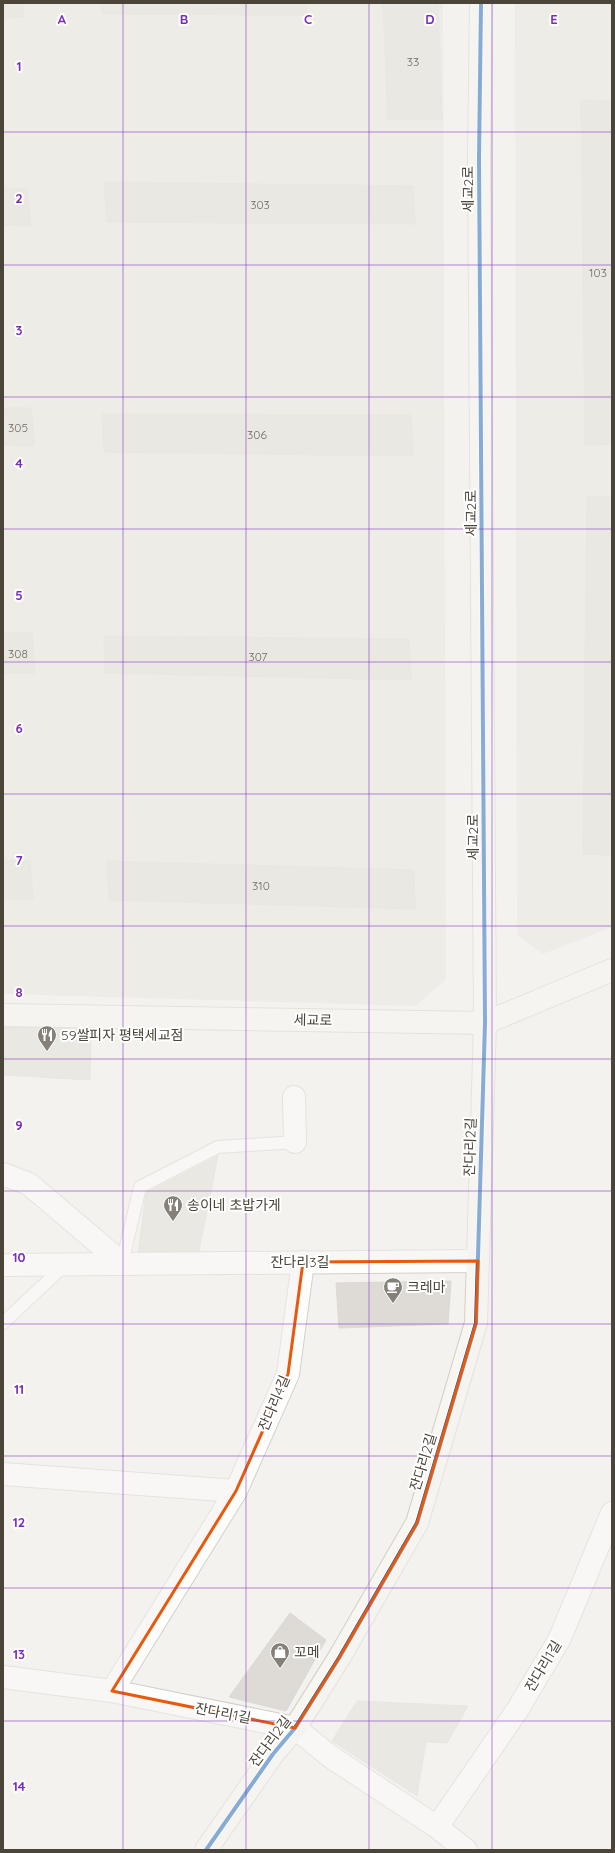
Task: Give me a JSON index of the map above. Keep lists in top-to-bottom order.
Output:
{
  "streets": {
    "street": [
      "세교2로",
      "세교로",
      "잔다리2길",
      "잔다리3길",
      "잔다리4길",
      "잔다리1길"
    ]
  },
  "crossings": [
    ["세교2로", "세교로"],
    ["세교2로", "잔다리2길"],
    ["세교로", "잔다리2길"],
    ["잔다리2길", "잔다리3길"],
    ["잔다리2길", "잔다리1길"],
    ["잔다리3길", "잔다리4길"],
    ["잔다리4길", "잔다리1길"]
  ],
  "places": {
    "restaurant": ["59쌀피자 평택세교점", "송이네 초밥가게"],
    "cafe": ["크레마"],
    "shop": ["꼬메"]
  },
  "house_numbers": [
    "33",
    "303",
    "103",
    "305",
    "306",
    "308",
    "307",
    "310"
  ],
  "grid": {
    "columns": [
      "A",
      "B",
      "C",
      "D",
      "E"
    ],
    "rows": [
      "1",
      "2",
      "3",
      "4",
      "5",
      "6",
      "7",
      "8",
      "9",
      "10",
      "11",
      "12",
      "13",
      "14"
    ]
  }
}
